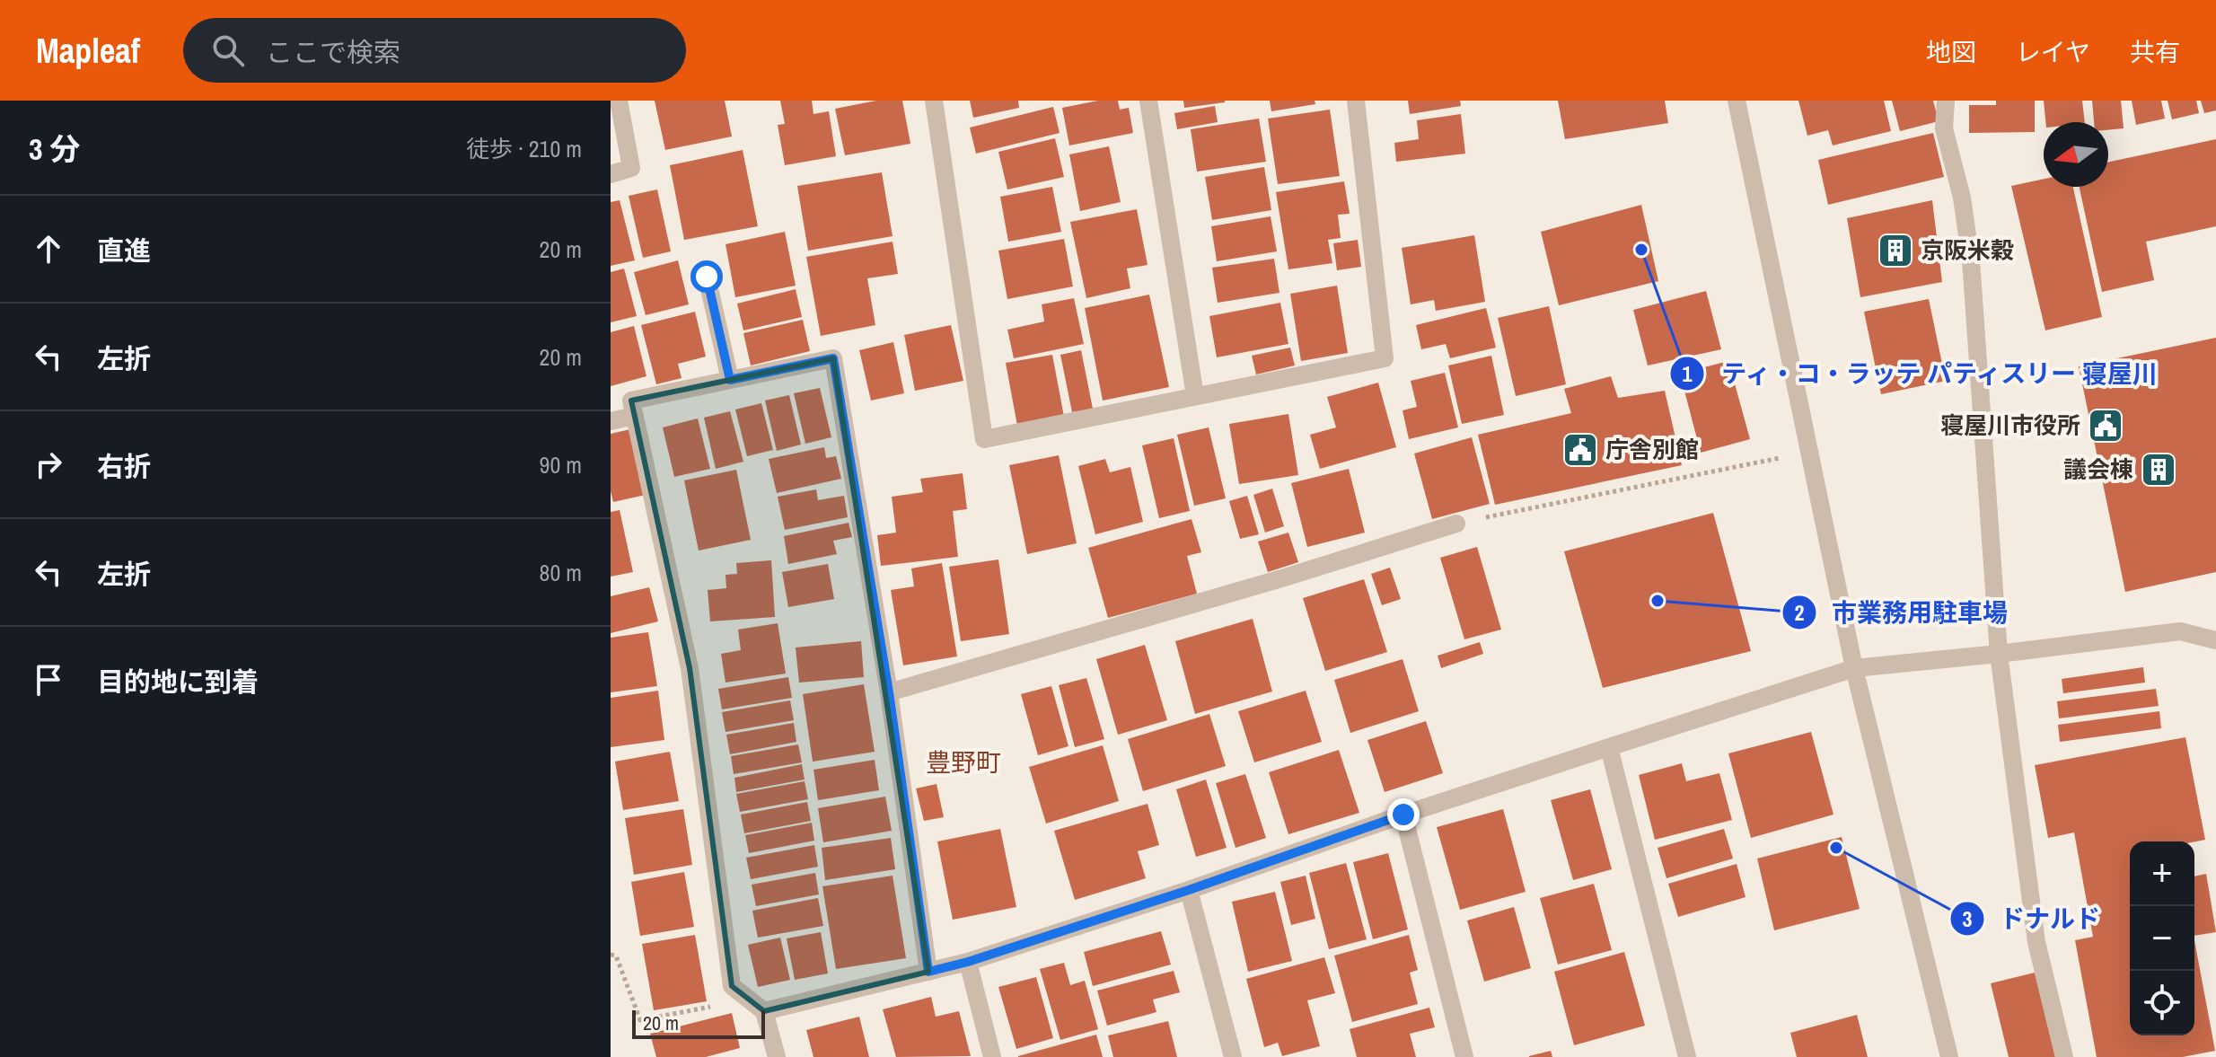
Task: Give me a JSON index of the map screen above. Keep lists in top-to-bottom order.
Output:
{
  "districts": ["豊野町"],
  "places": {
    "other": ["ティ・コ・ラッテ パティスリー 寝屋川", "市業務用駐車場", "ドナルド"],
    "building": ["京阪米穀", "議会棟"],
    "public building": ["寝屋川市役所", "庁舎別館"]
  },
  "scale_bar": "20 m",
  "north": "left",
  "page": {
    "header": "Mapleaf",
    "search": "ここで検索",
    "nav": ["地図", "レイヤ", "共有"],
    "heading": ["3 分", "徒歩 · 210 m"],
    "list": [
      ["直進", "20 m"],
      ["左折", "20 m"],
      ["右折", "90 m"],
      ["左折", "80 m"],
      "目的地に到着"
    ],
    "map_buttons": ["+", "−"],
    "scale": "20 m"
  }
}
